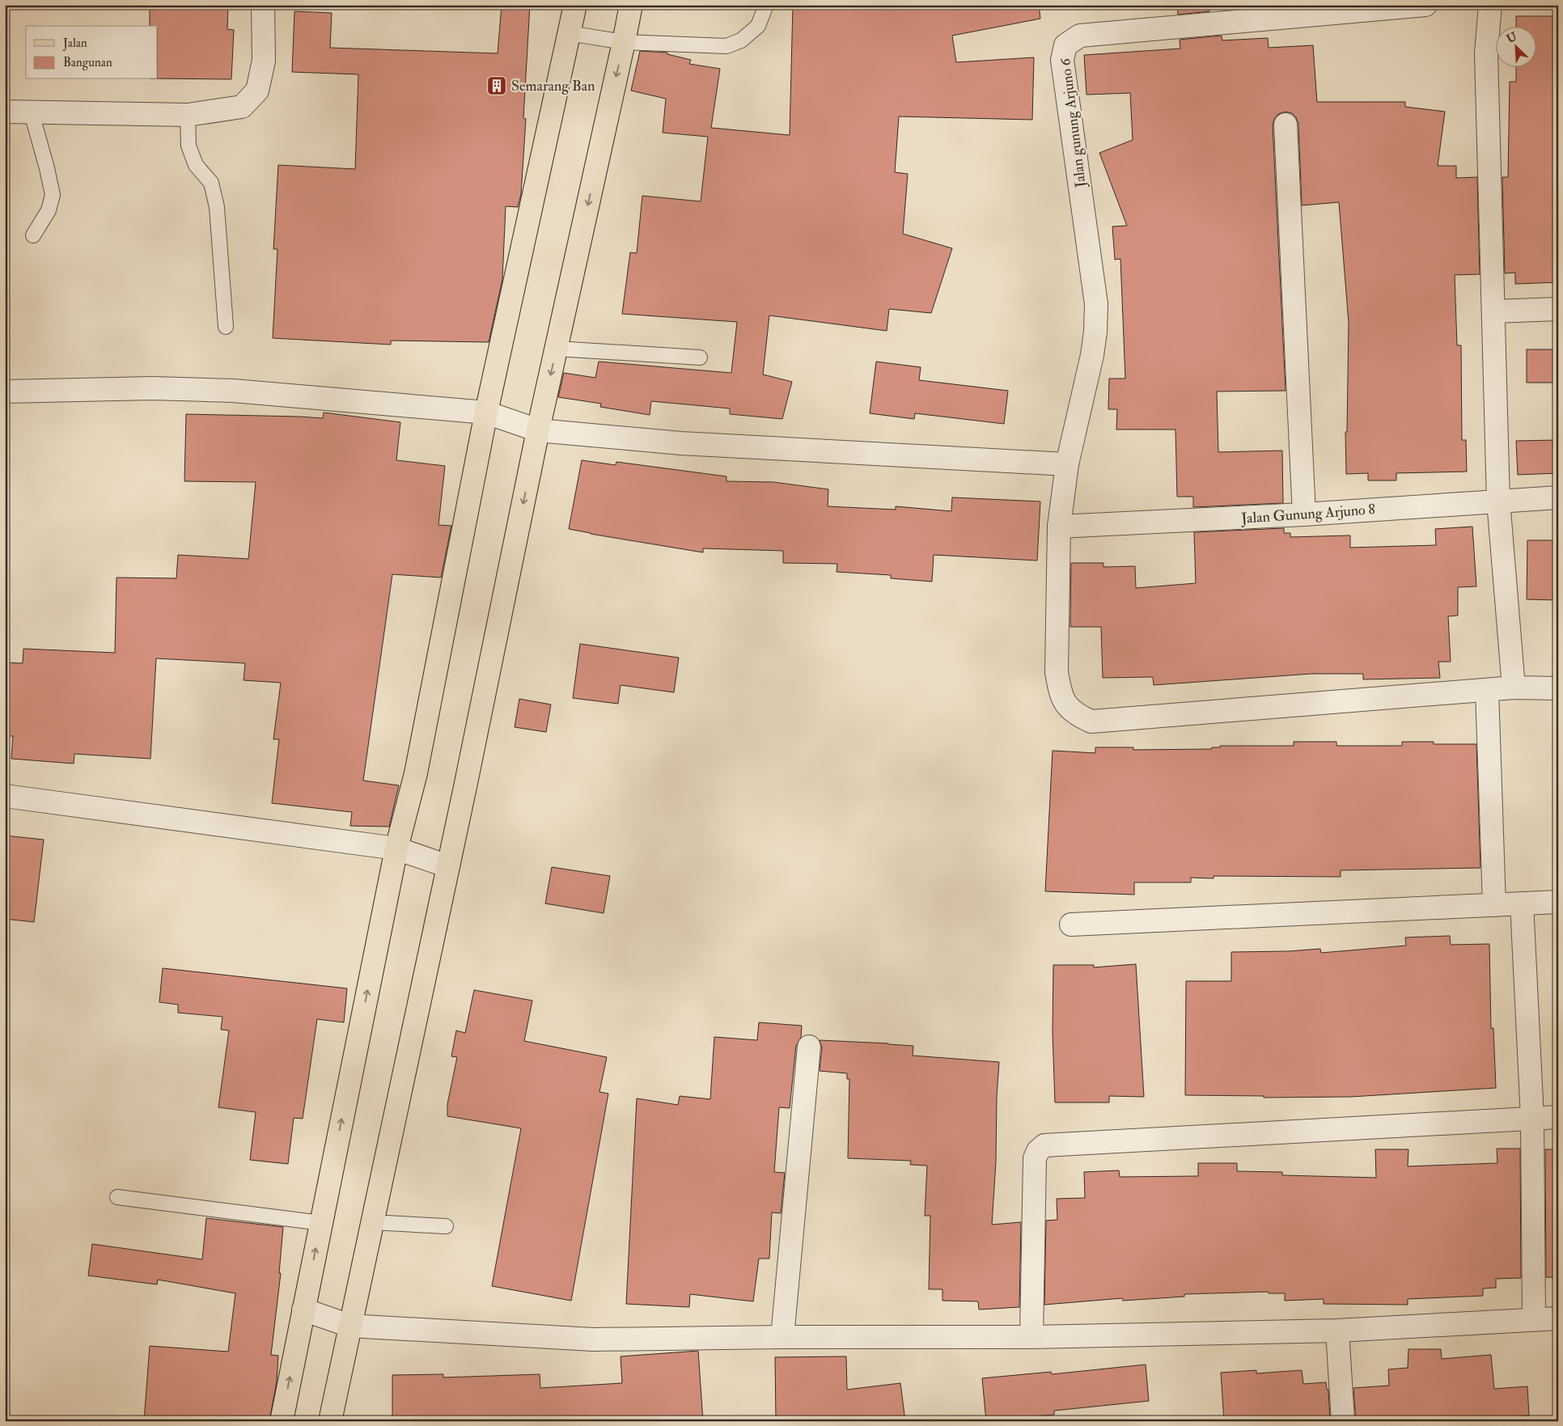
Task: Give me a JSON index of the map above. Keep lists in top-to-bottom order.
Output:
{
  "streets": {
    "street": ["Jalan gunung Arjuno 6", "Jalan Gunung Arjuno 8"]
  },
  "crossings": [
    ["Jalan gunung Arjuno 6", "Jalan Gunung Arjuno 8"]
  ],
  "places": {
    "building": ["Semarang Ban"]
  },
  "legend": ["Jalan", "Bangunan"],
  "north": "top left"
}
